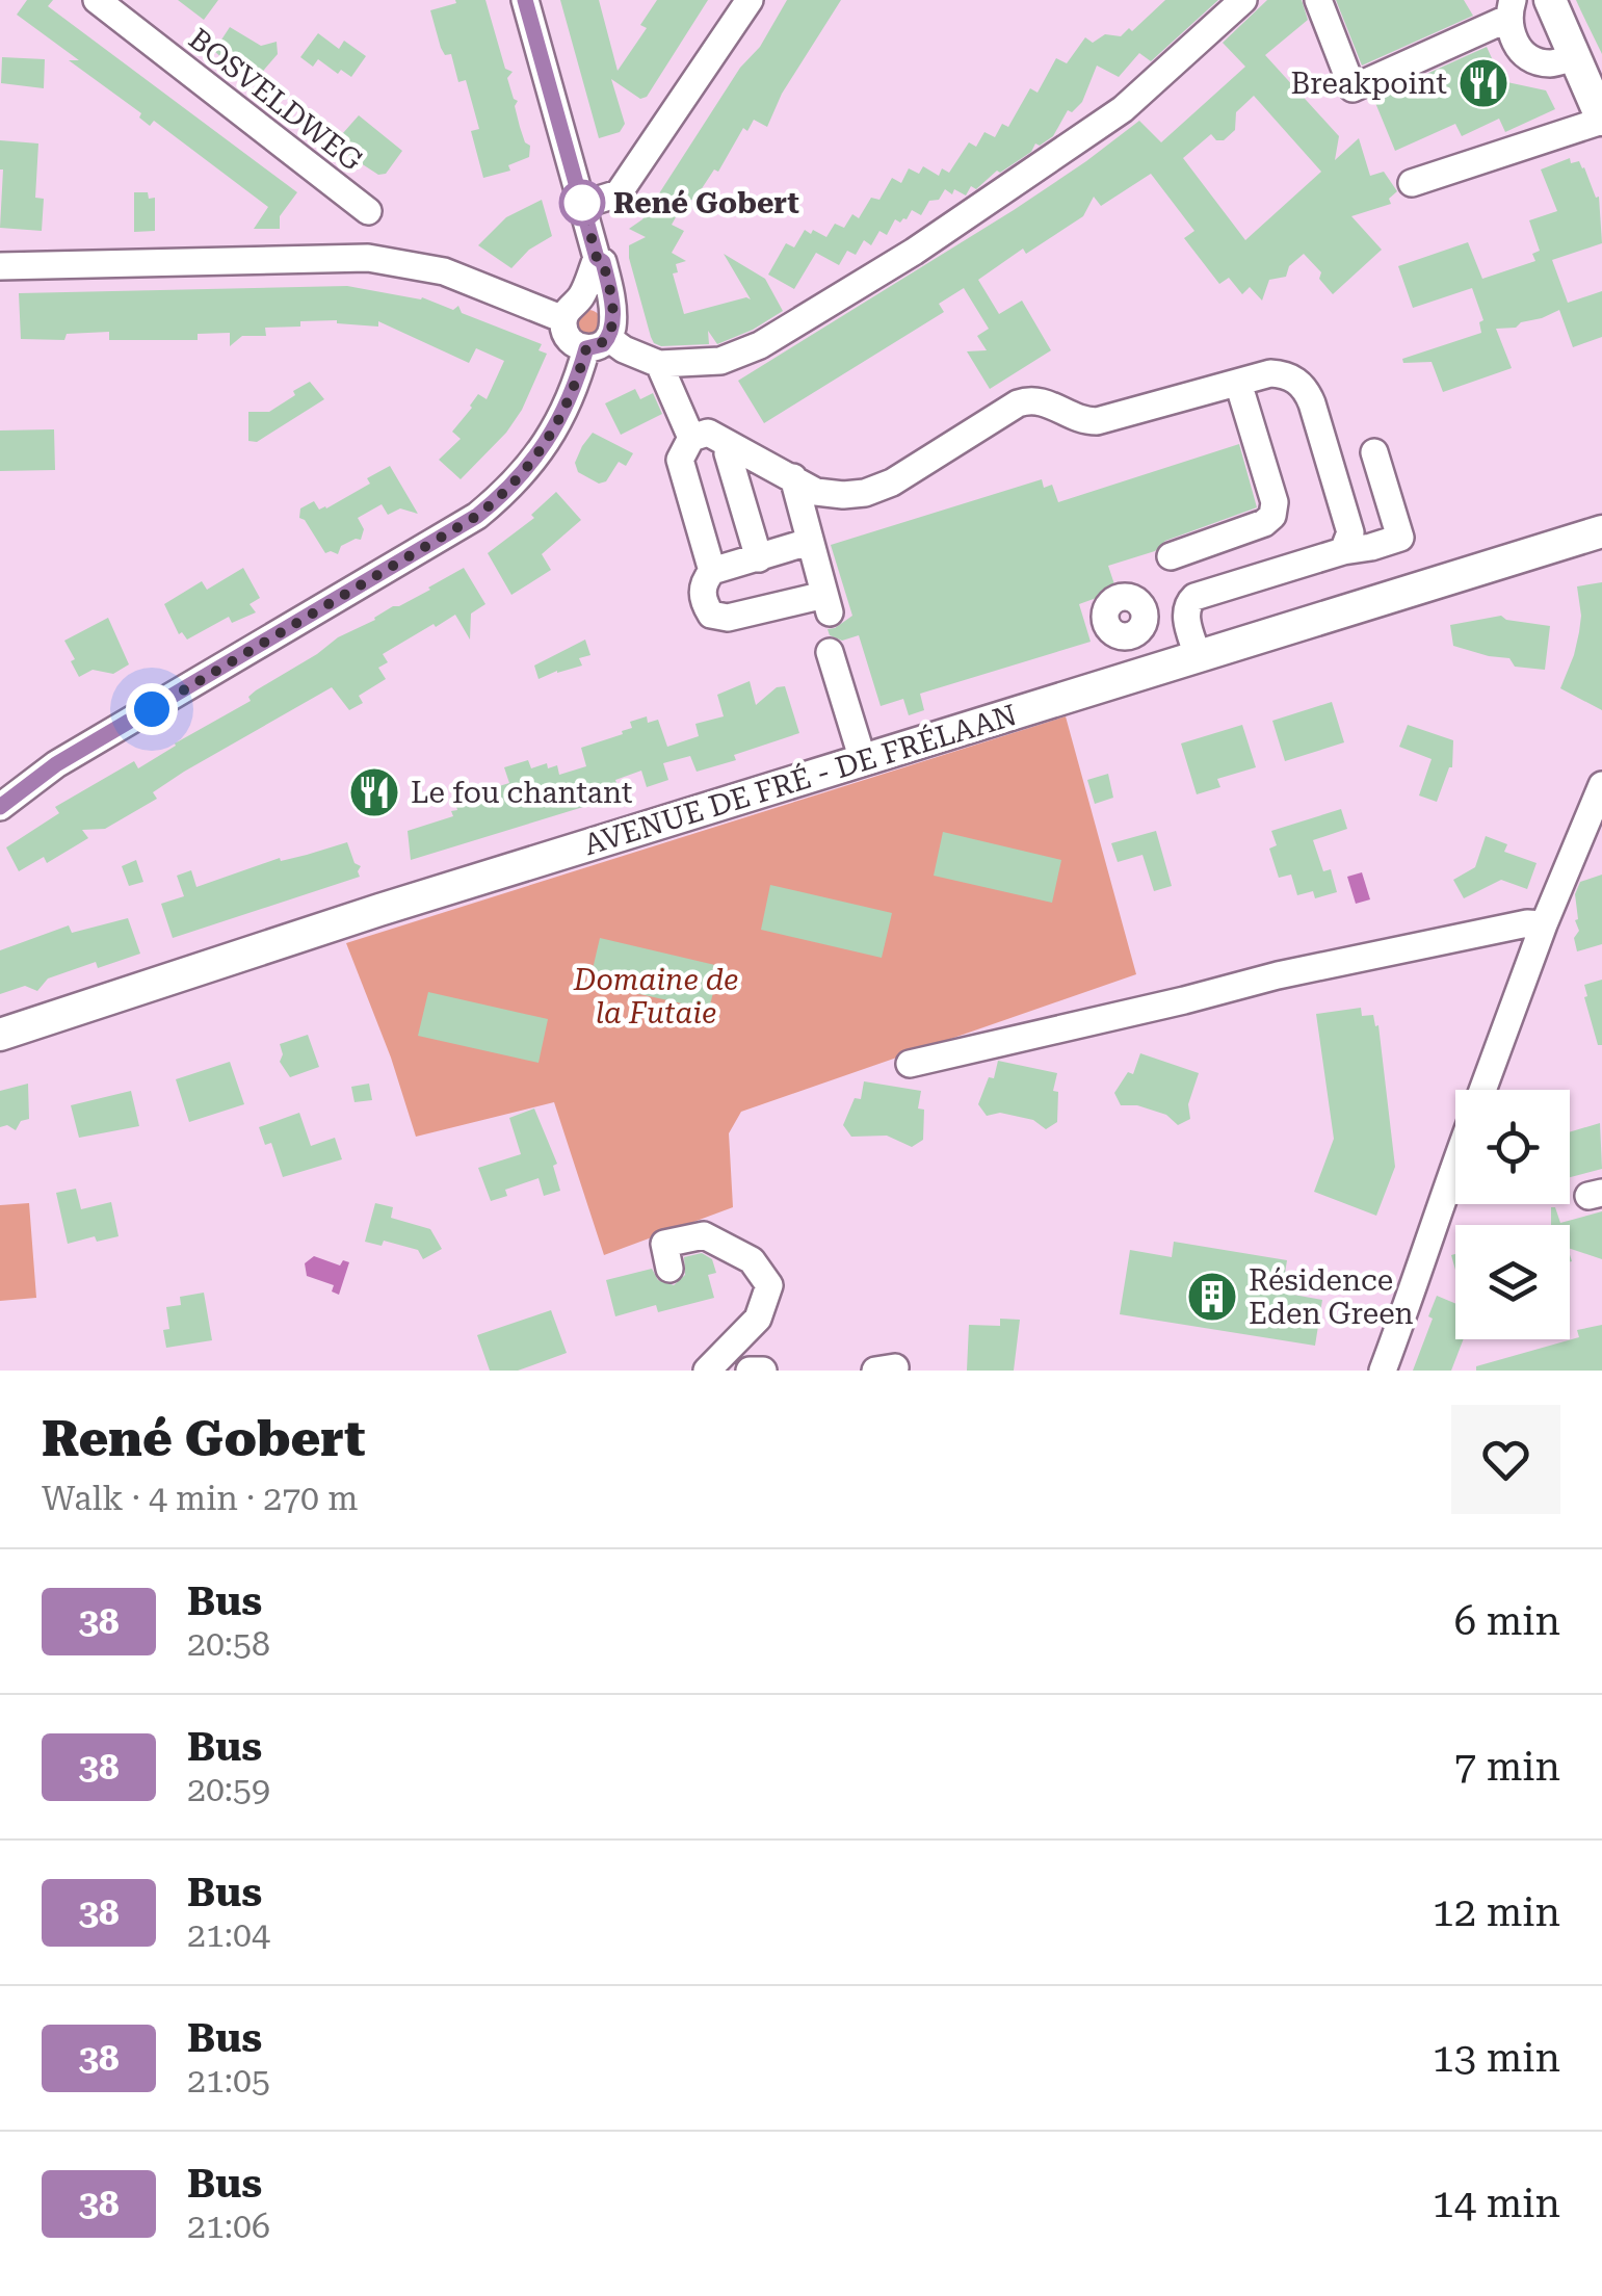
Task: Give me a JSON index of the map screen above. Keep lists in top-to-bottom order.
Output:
{
  "streets": {
    "main road": ["AVENUE DE FRÉ - DE FRÉLAAN"],
    "street": ["BOSVELDWEG"]
  },
  "parks": ["Domaine de la Futaie"],
  "places": {
    "restaurant": ["Breakpoint", "Le fou chantant"],
    "other": ["René Gobert"],
    "building": ["Résidence Eden Green"]
  },
  "lines": ["bus line 38"],
  "page": {
    "heading": ["René Gobert", "Walk · 4 min · 270 m"],
    "list": [
      {
        "mark": "38",
        "name": "Bus",
        "note": "20:58",
        "value": "6 min"
      },
      {
        "mark": "38",
        "name": "Bus",
        "note": "20:59",
        "value": "7 min"
      },
      {
        "mark": "38",
        "name": "Bus",
        "note": "21:04",
        "value": "12 min"
      },
      {
        "mark": "38",
        "name": "Bus",
        "note": "21:05",
        "value": "13 min"
      },
      {
        "mark": "38",
        "name": "Bus",
        "note": "21:06",
        "value": "14 min"
      }
    ]
  }
}
